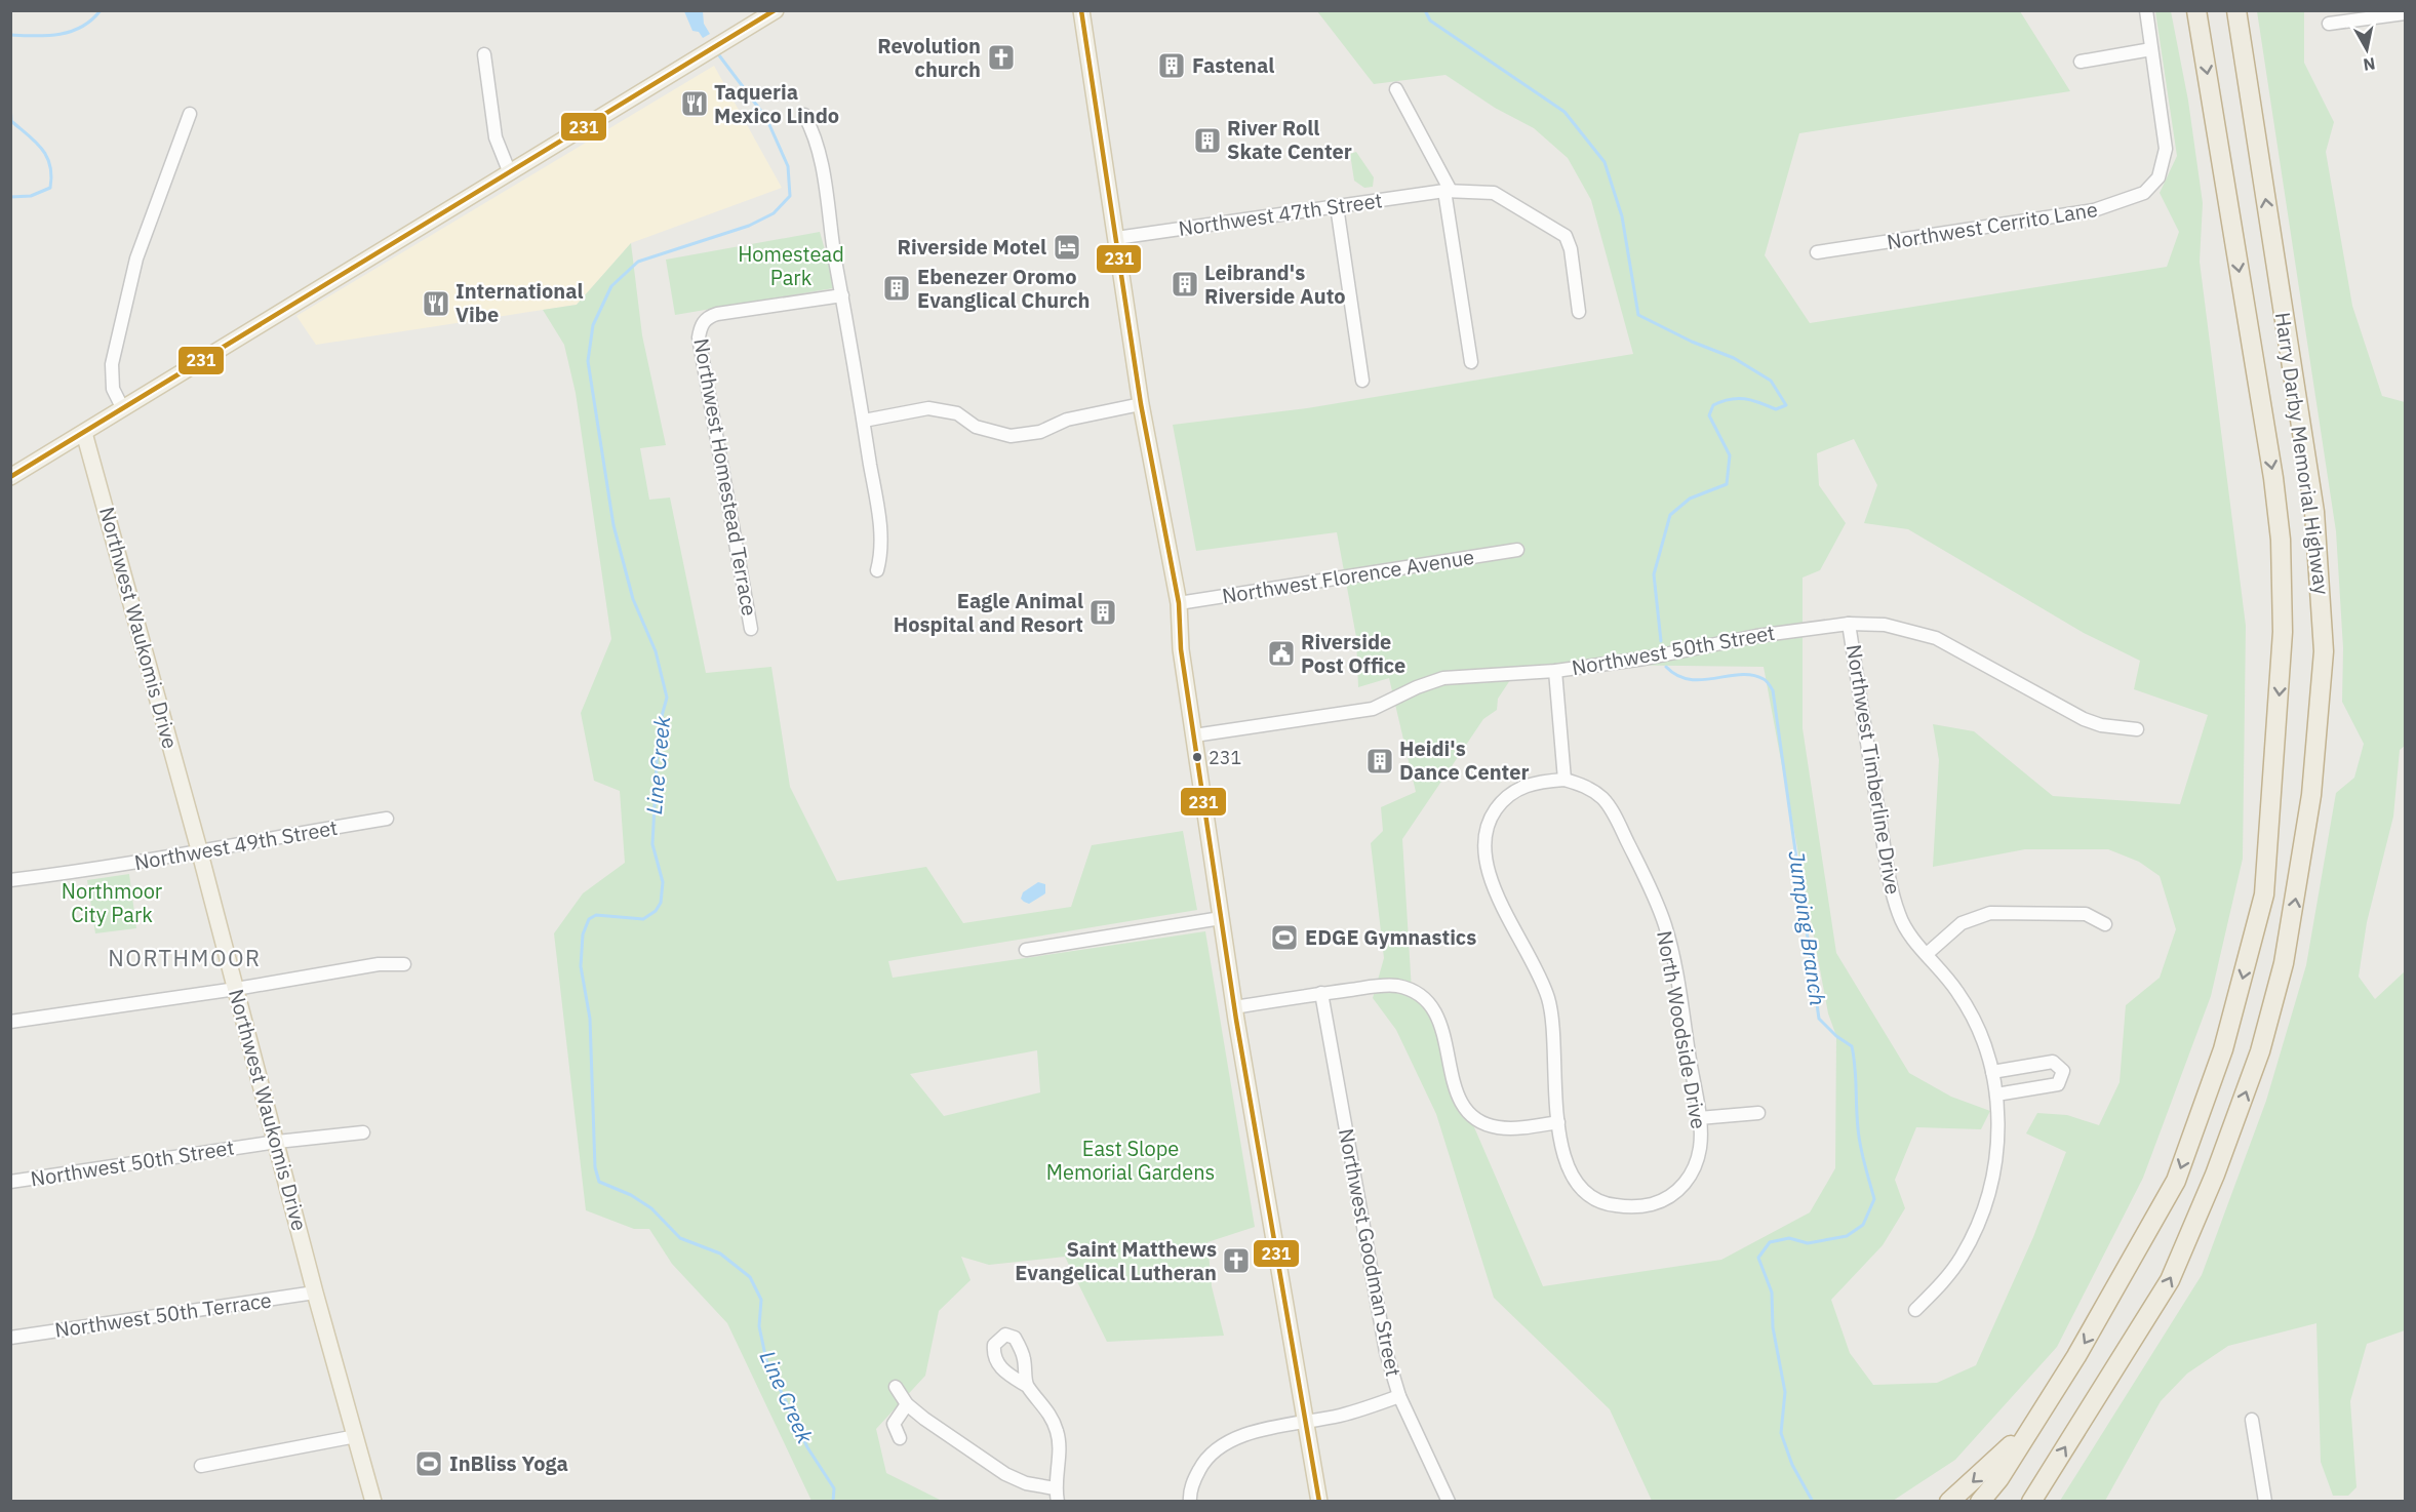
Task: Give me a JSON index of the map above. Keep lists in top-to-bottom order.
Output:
{
  "streets": {
    "highway": ["Harry Darby Memorial Highway"],
    "main road": ["Northwest Waukomis Drive"],
    "street": [
      "Northwest 47th Street",
      "Northwest Cerrito Lane",
      "Northwest Homestead Terrace",
      "Northwest Florence Avenue",
      "Northwest 50th Street",
      "Northwest Timberline Drive",
      "Northwest 49th Street",
      "North Woodside Drive",
      "Northwest Goodman Street",
      "Northwest 50th Terrace"
    ]
  },
  "crossings": [
    ["Northwest Waukomis Drive", "Northwest 50th Street"],
    ["Northwest Waukomis Drive", "Northwest 49th Street"],
    ["Northwest Waukomis Drive", "Northwest 50th Terrace"],
    ["Northwest 50th Street", "Northwest Timberline Drive"]
  ],
  "districts": ["NORTHMOOR"],
  "water": ["Line Creek", "Jumping Branch"],
  "parks": ["Homestead Park", "Northmoor City Park", "East Slope Memorial Gardens"],
  "places": {
    "church": ["Revolution church", "Saint Matthews Evangelical Lutheran"],
    "building": [
      "Fastenal",
      "River Roll Skate Center",
      "Leibrand's Riverside Auto",
      "Ebenezer Oromo Evanglical Church",
      "Eagle Animal Hospital and Resort",
      "Heidi's Dance Center"
    ],
    "restaurant": ["Taqueria Mexico Lindo", "International Vibe"],
    "hotel": ["Riverside Motel"],
    "public building": ["Riverside Post Office"],
    "other": ["231"],
    "sports": ["EDGE Gymnastics", "InBliss Yoga"]
  },
  "lines": ["transit line 231"],
  "north": "bottom"
}
